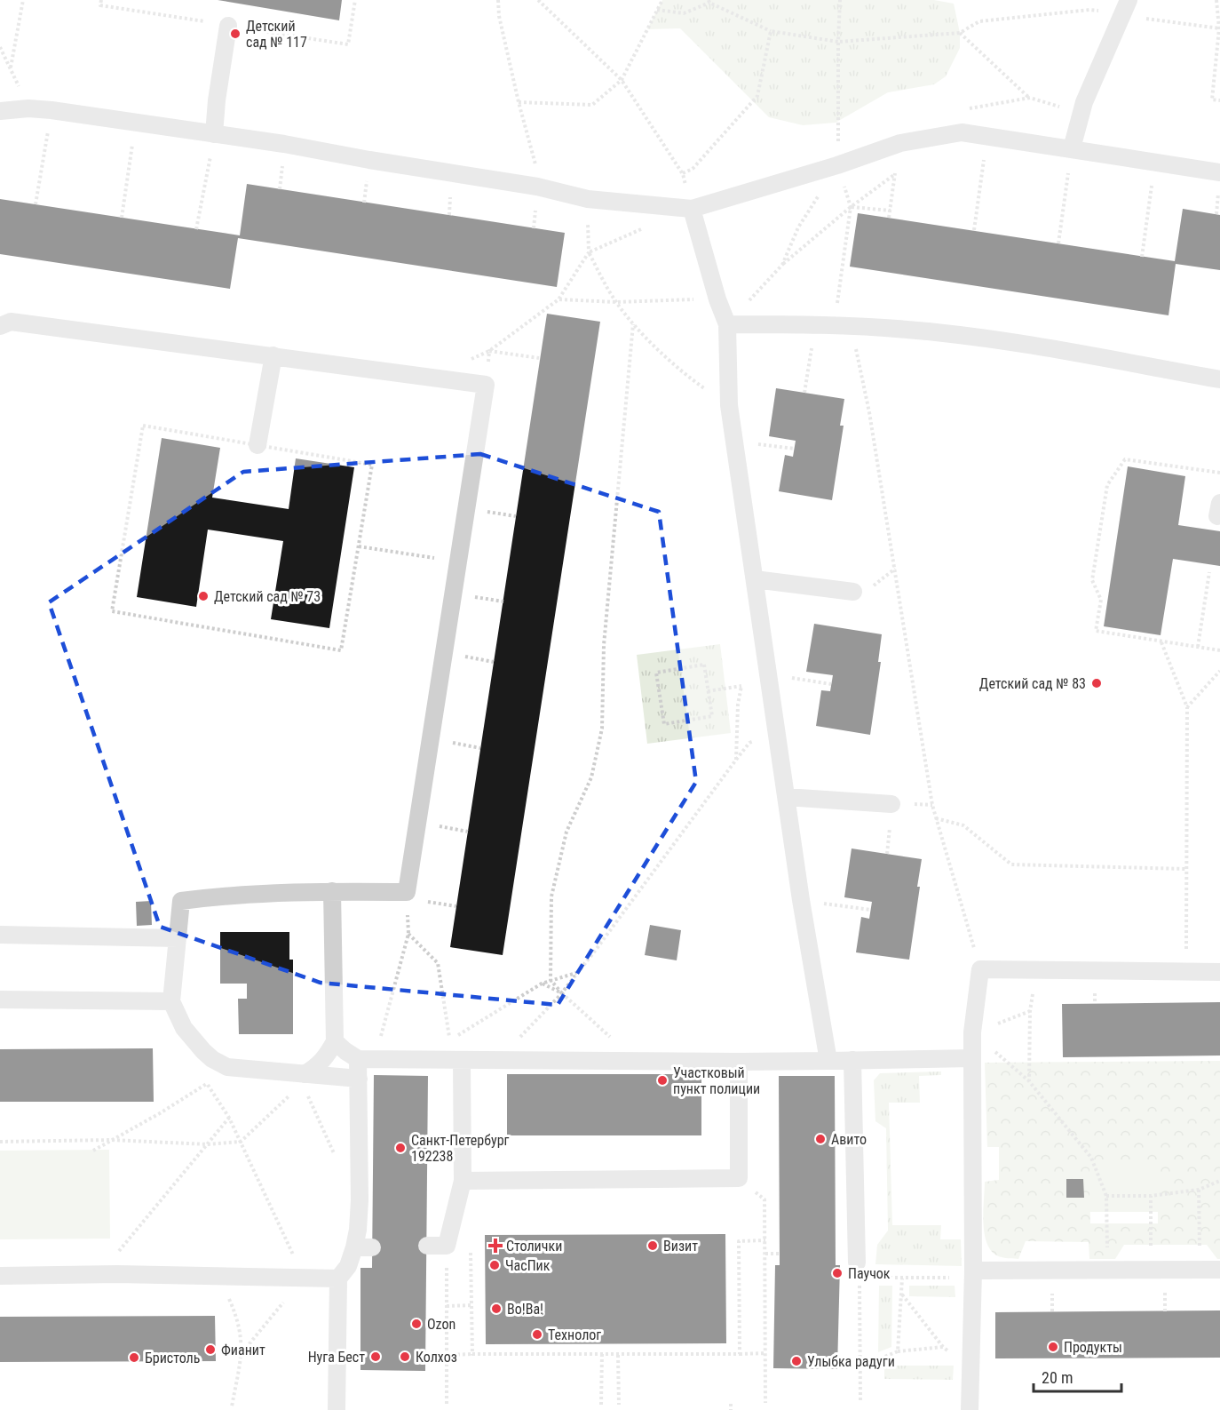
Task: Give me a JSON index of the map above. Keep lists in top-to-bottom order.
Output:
{
  "places": {
    "other": [
      "Детский сад № 117",
      "Детский сад № 73",
      "Детский сад № 83",
      "Участковый пункт полиции",
      "Авито",
      "Санкт-Петербург 192238",
      "Визит",
      "ЧасПик",
      "Паучок",
      "Во!Ва!",
      "Ozon",
      "Технолог",
      "Продукты",
      "Фианит",
      "Нуга Бест",
      "Колхоз",
      "Бристоль",
      "Улыбка радуги"
    ],
    "health": ["Столички"]
  },
  "scale_bar": "20 m"
}
